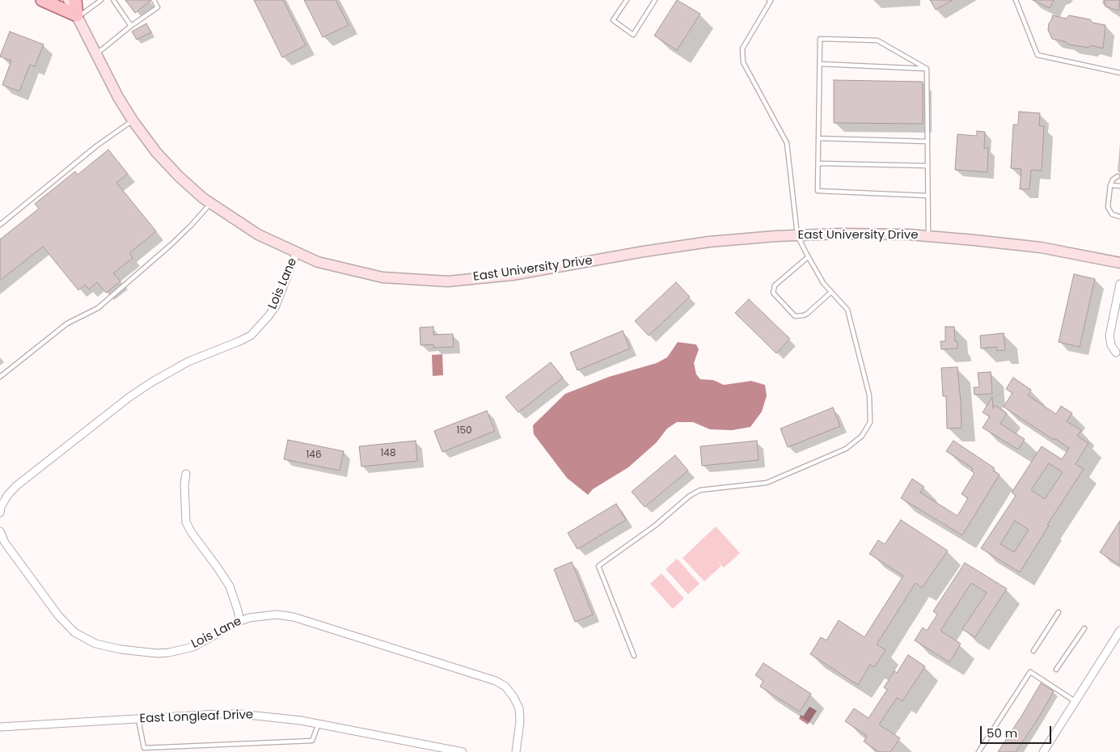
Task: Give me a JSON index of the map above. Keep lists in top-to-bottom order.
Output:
{
  "streets": {
    "main road": ["East University Drive"],
    "street": ["Lois Lane", "East Longleaf Drive"]
  },
  "crossings": [
    ["East University Drive", "Lois Lane"]
  ],
  "house_numbers": ["150", "148", "146"],
  "scale_bar": "50 m"
}
